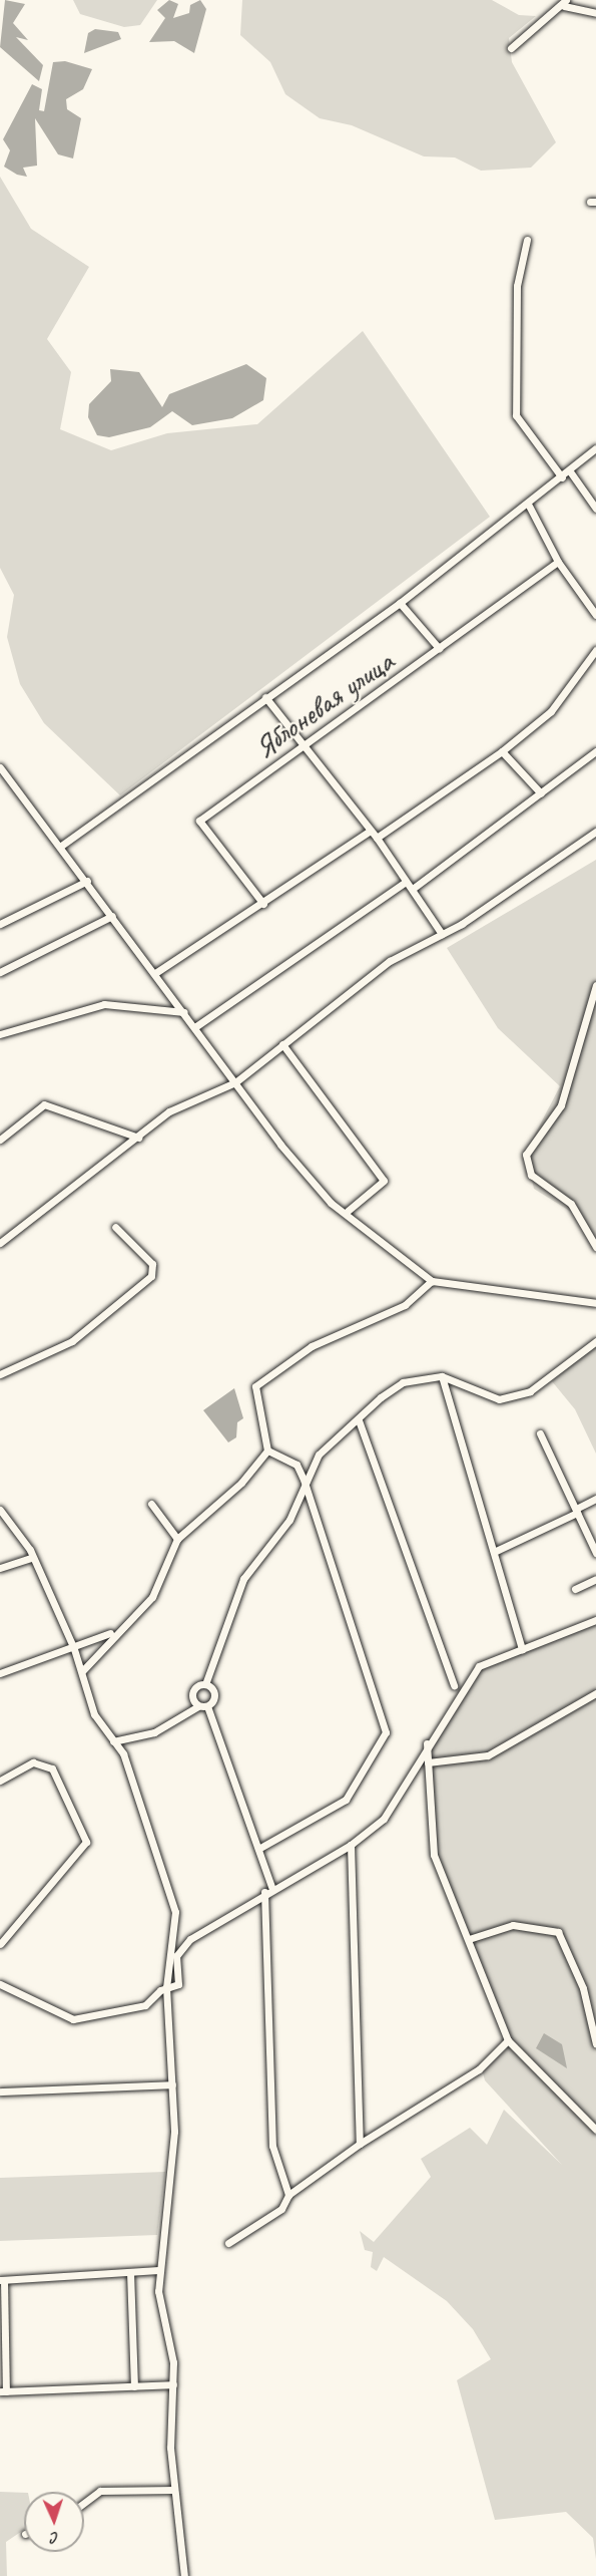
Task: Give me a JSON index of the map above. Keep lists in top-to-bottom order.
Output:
{
  "streets": {
    "street": ["Яблоневая улица"]
  },
  "north": "bottom"
}
